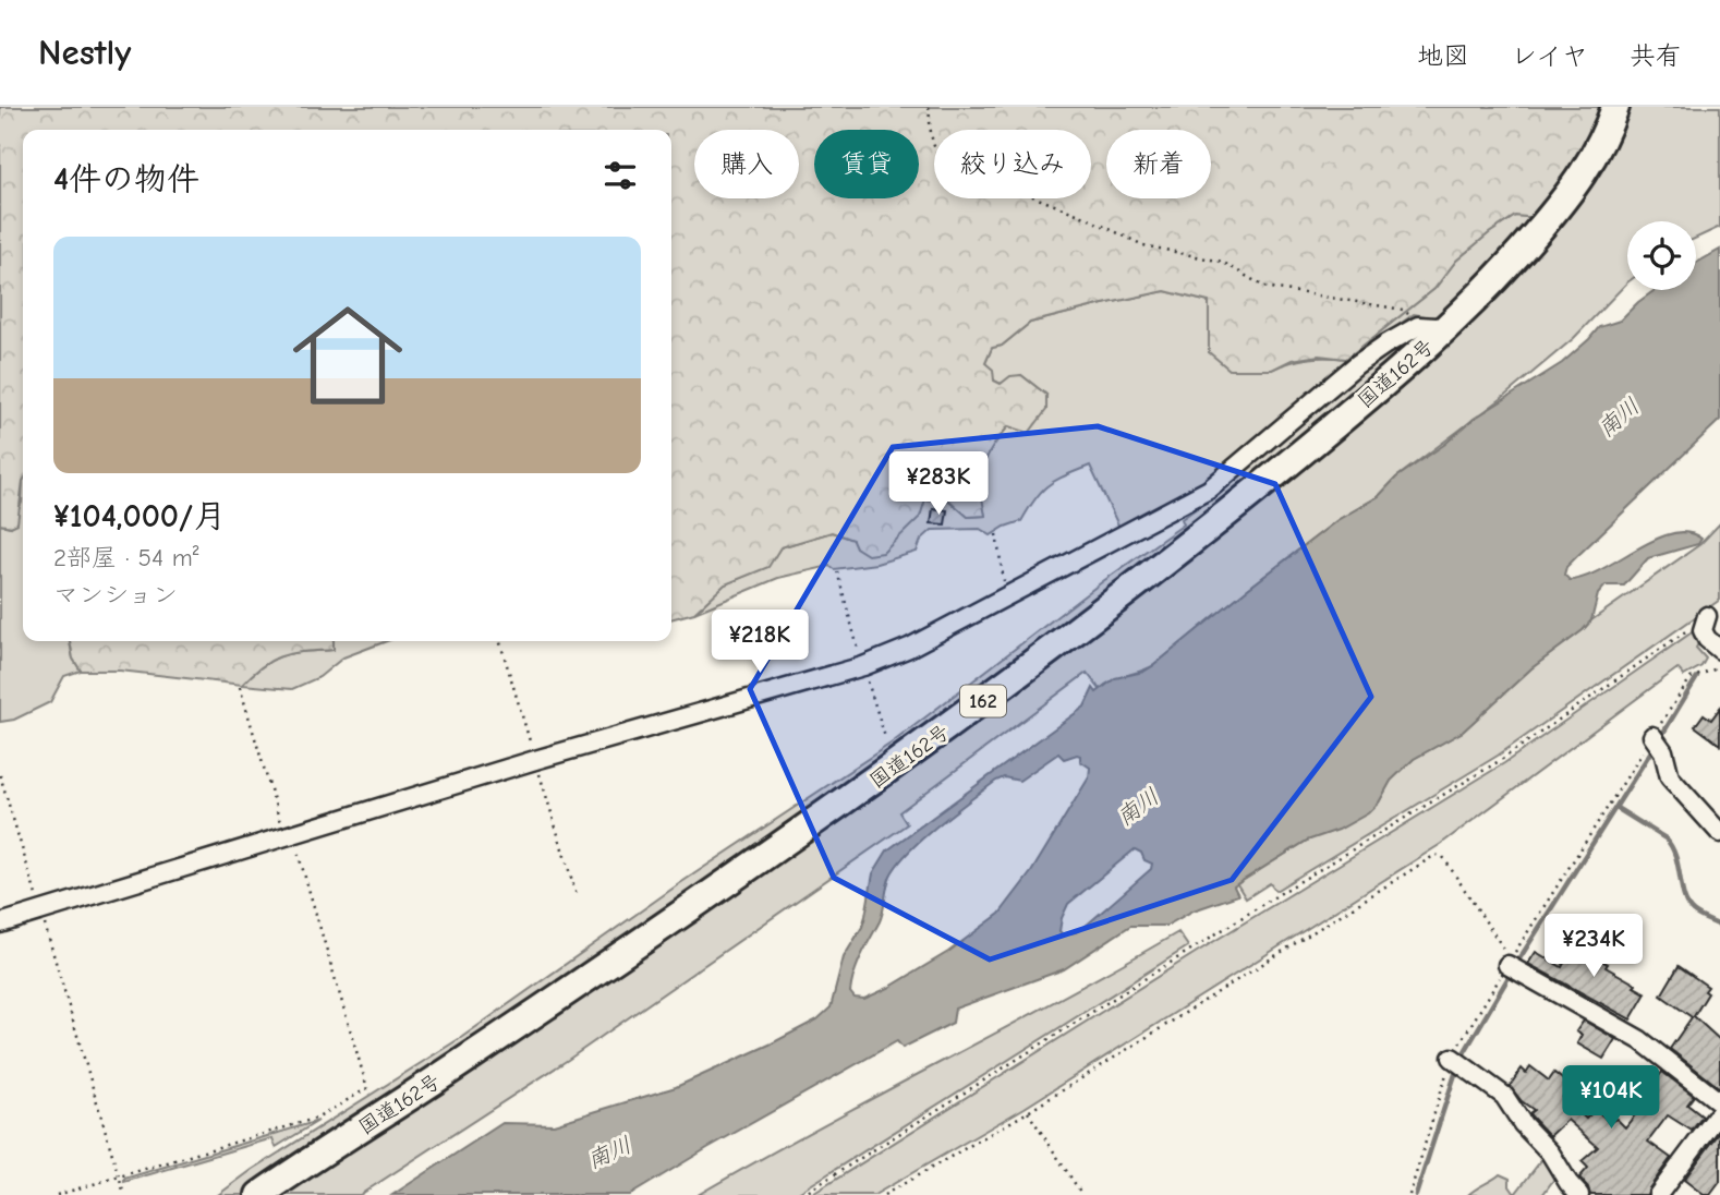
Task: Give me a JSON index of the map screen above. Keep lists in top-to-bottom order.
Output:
{
  "streets": {
    "highway": ["国道162号", "162"]
  },
  "water": ["南川"],
  "page": {
    "header": "Nestly",
    "nav": ["地図", "レイヤ", "共有"],
    "chip": [
      "購入",
      "賃貸",
      "絞り込み",
      "新着"
    ],
    "heading": "4件の物件",
    "list": [
      {
        "name": "¥104,000/月",
        "note": "2部屋 · 54 m² · マンション"
      }
    ],
    "price": [
      "¥283K",
      "¥218K",
      "¥234K",
      "¥104K"
    ]
  }
}
